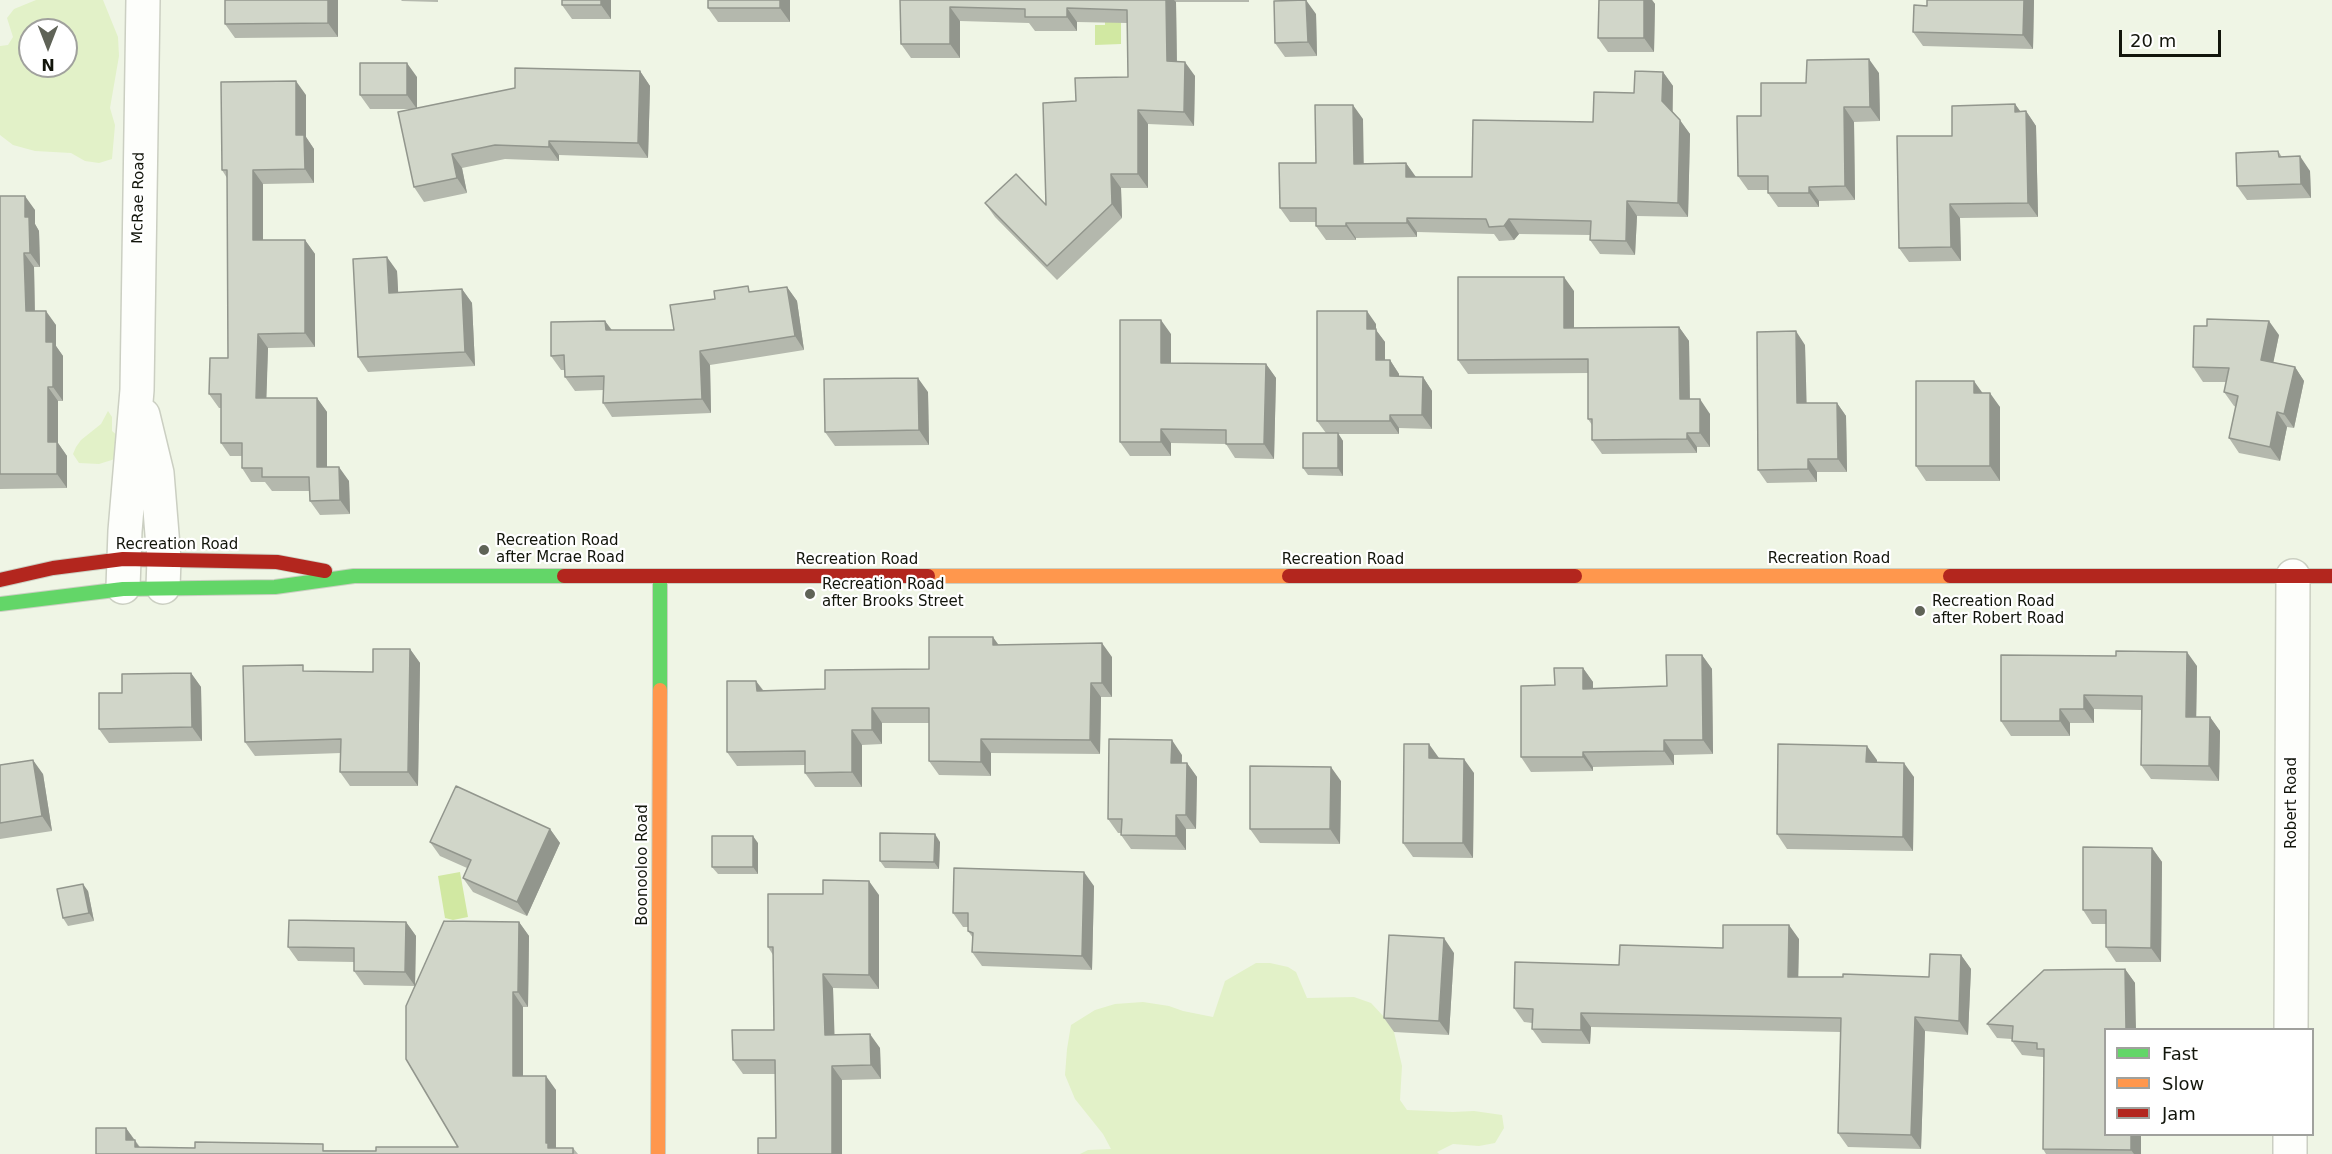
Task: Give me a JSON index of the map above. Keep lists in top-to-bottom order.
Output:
{
  "streets": {
    "street": [
      "McRae Road",
      "Recreation Road",
      "Robert Road",
      "Boonooloo Road"
    ]
  },
  "crossings": [
    ["McRae Road", "Recreation Road"],
    ["Recreation Road", "Robert Road"],
    ["Recreation Road", "Boonooloo Road"]
  ],
  "places": ["Recreation Road after Mcrae Road", "Recreation Road after Brooks Street", "Recreation Road after Robert Road"],
  "legend": ["Fast", "Slow", "Jam"],
  "scale_bar": "20 m",
  "north": "bottom"
}
